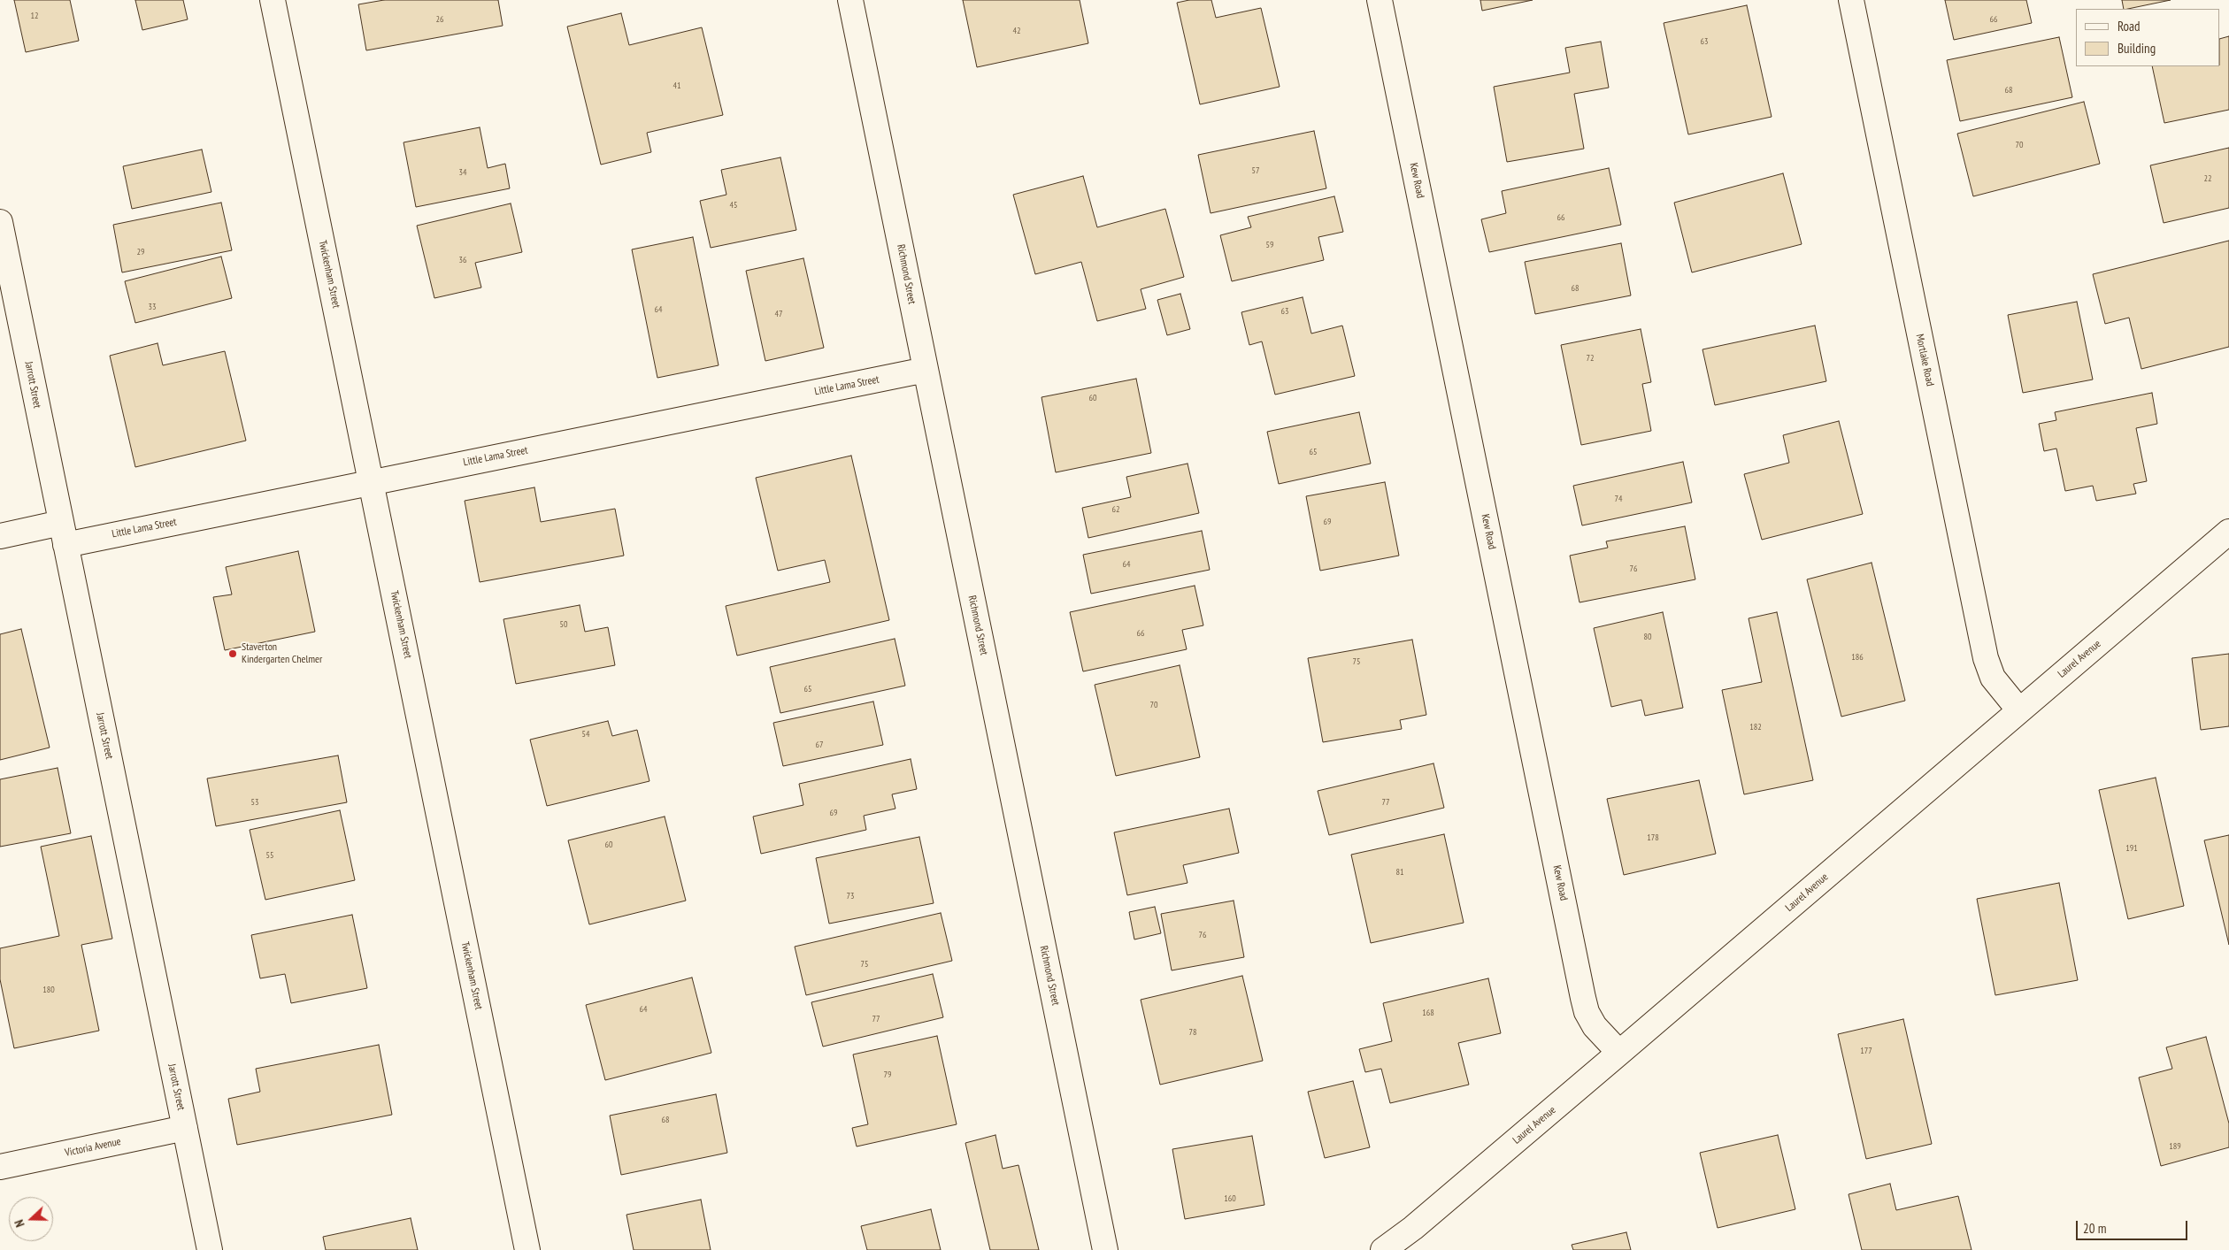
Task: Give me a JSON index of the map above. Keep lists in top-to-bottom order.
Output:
{
  "streets": {
    "street": [
      "Kew Road",
      "Twickenham Street",
      "Richmond Street",
      "Mortlake Road",
      "Jarrott Street",
      "Little Lama Street",
      "Laurel Avenue",
      "Victoria Avenue"
    ]
  },
  "crossings": [
    ["Kew Road", "Laurel Avenue"],
    ["Twickenham Street", "Little Lama Street"],
    ["Richmond Street", "Little Lama Street"],
    ["Mortlake Road", "Laurel Avenue"],
    ["Jarrott Street", "Little Lama Street"],
    ["Jarrott Street", "Victoria Avenue"]
  ],
  "places": ["Staverton Kindergarten Chelmer"],
  "house_numbers": [
    "12",
    "26",
    "66",
    "42",
    "63",
    "41",
    "68",
    "70",
    "57",
    "34",
    "22",
    "45",
    "66",
    "59",
    "29",
    "36",
    "68",
    "33",
    "64",
    "63",
    "47",
    "72",
    "60",
    "65",
    "74",
    "62",
    "69",
    "64",
    "76",
    "50",
    "66",
    "80",
    "186",
    "75",
    "65",
    "70",
    "182",
    "54",
    "67",
    "53",
    "77",
    "69",
    "178",
    "60",
    "191",
    "55",
    "81",
    "73",
    "76",
    "75",
    "180",
    "64",
    "168",
    "77",
    "78",
    "177",
    "79",
    "68",
    "189",
    "160"
  ],
  "legend": ["Road", "Building"],
  "scale_bar": "20 m",
  "north": "left"
}
